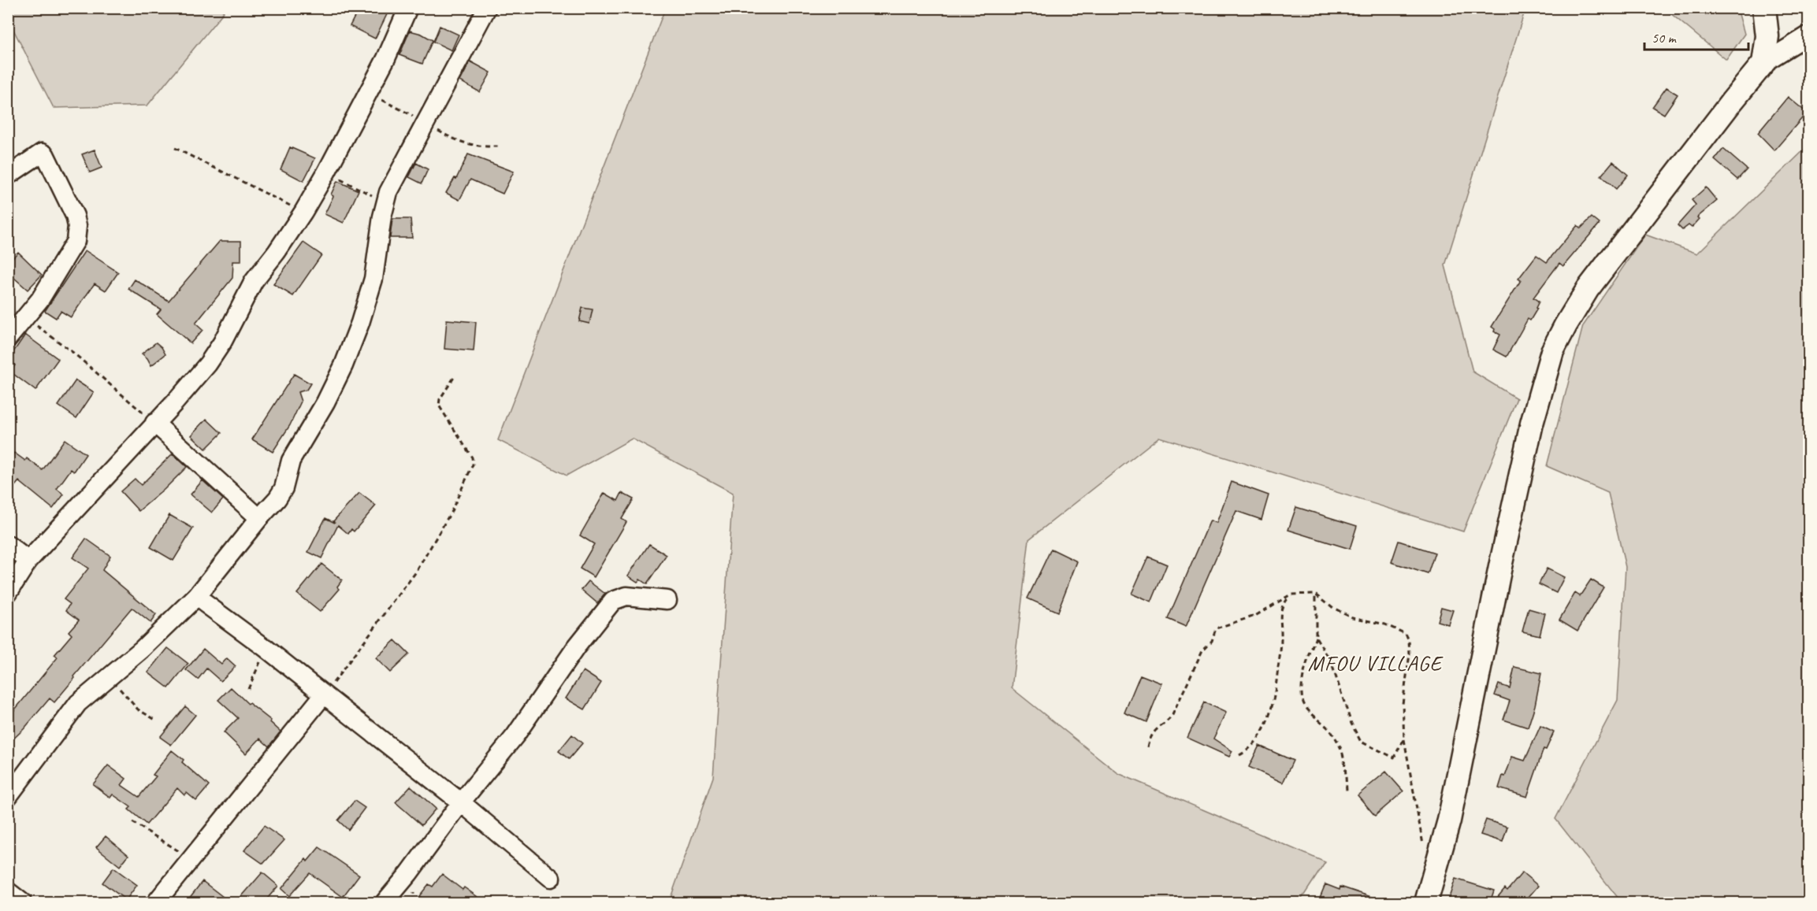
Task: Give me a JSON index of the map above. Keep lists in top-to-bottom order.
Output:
{
  "districts": ["MFOU VILLAGE"],
  "scale_bar": "50 m"
}
